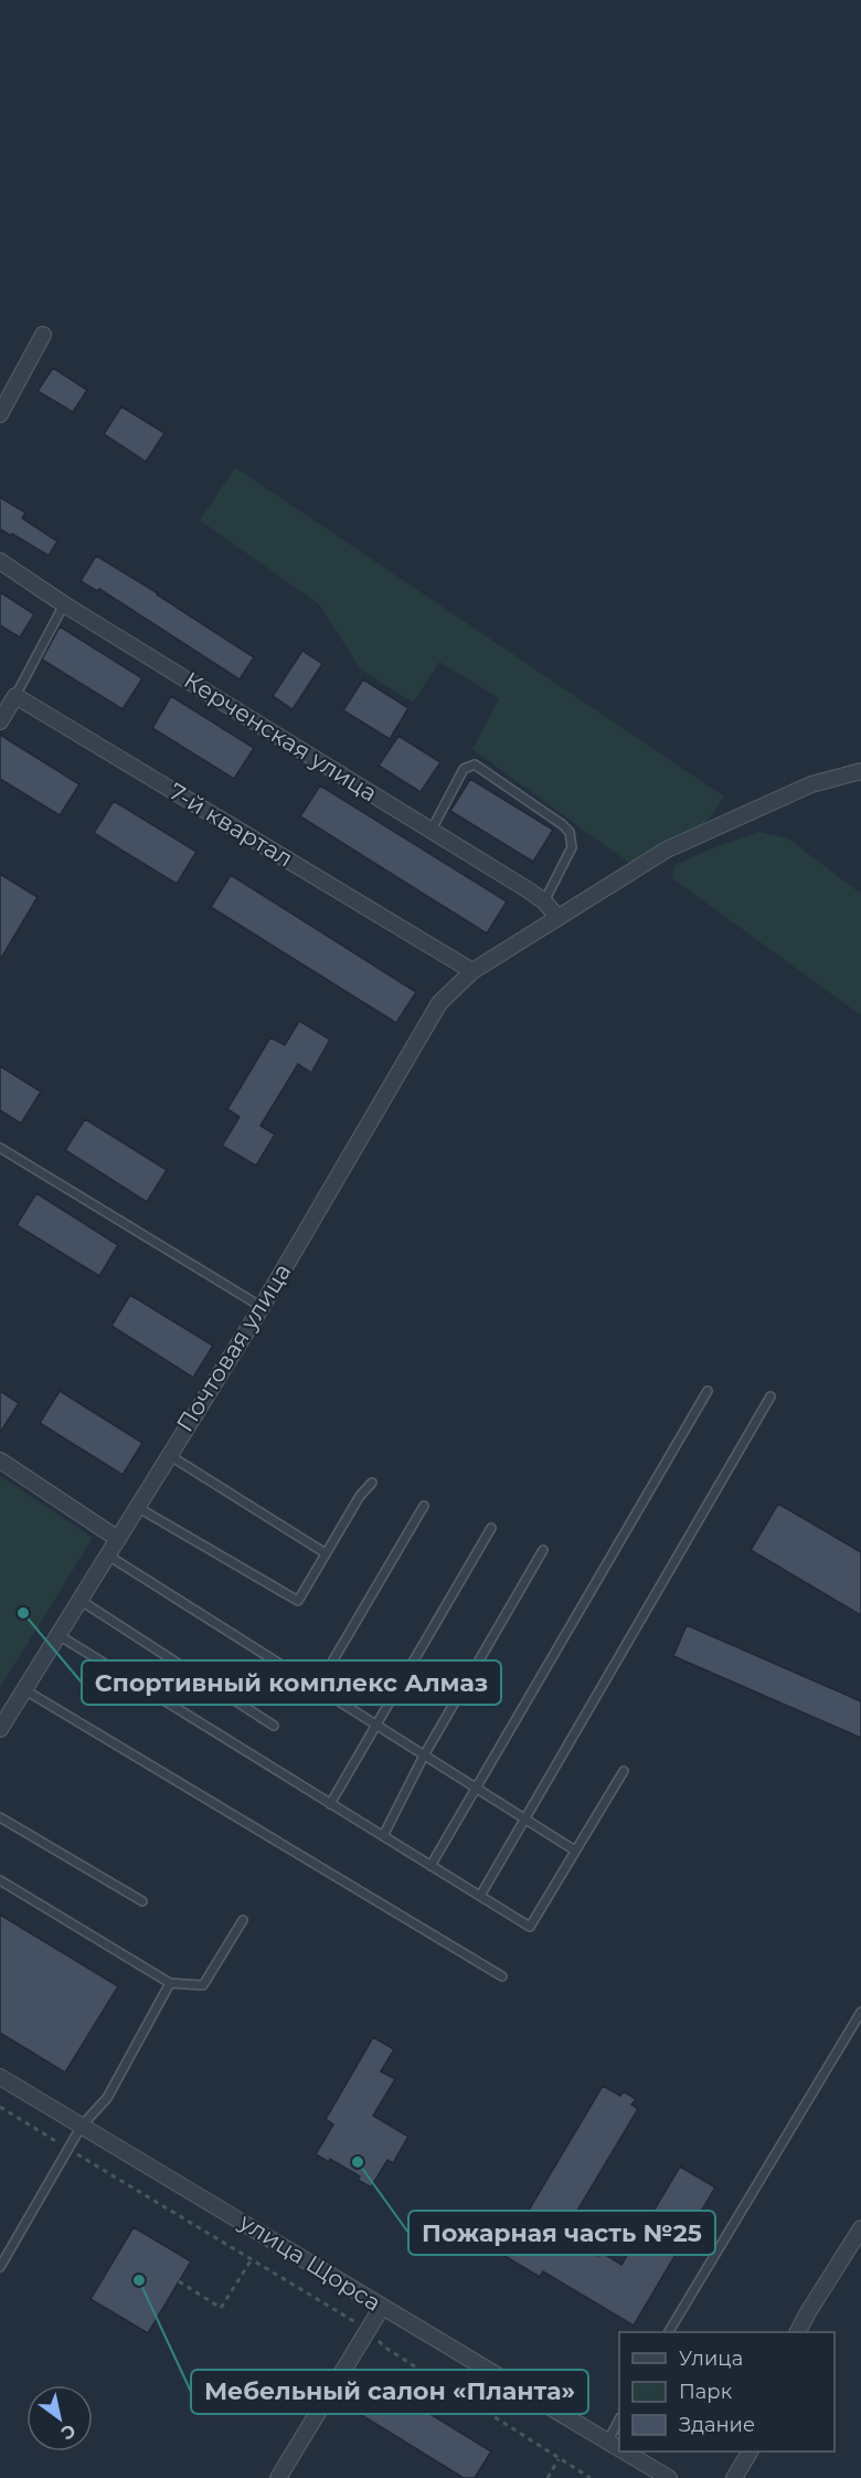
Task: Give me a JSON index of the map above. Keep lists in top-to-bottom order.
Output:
{
  "streets": {
    "street": [
      "Керченская улица",
      "7-й квартал",
      "Почтовая улица",
      "улица Щорса"
    ]
  },
  "crossings": [
    ["Керченская улица", "Почтовая улица"],
    ["7-й квартал", "Почтовая улица"]
  ],
  "places": ["Спортивный комплекс Алмаз", "Пожарная часть №25", "Мебельный салон «Планта»"],
  "legend": ["Улица", "Парк", "Здание"],
  "north": "bottom right"
}
